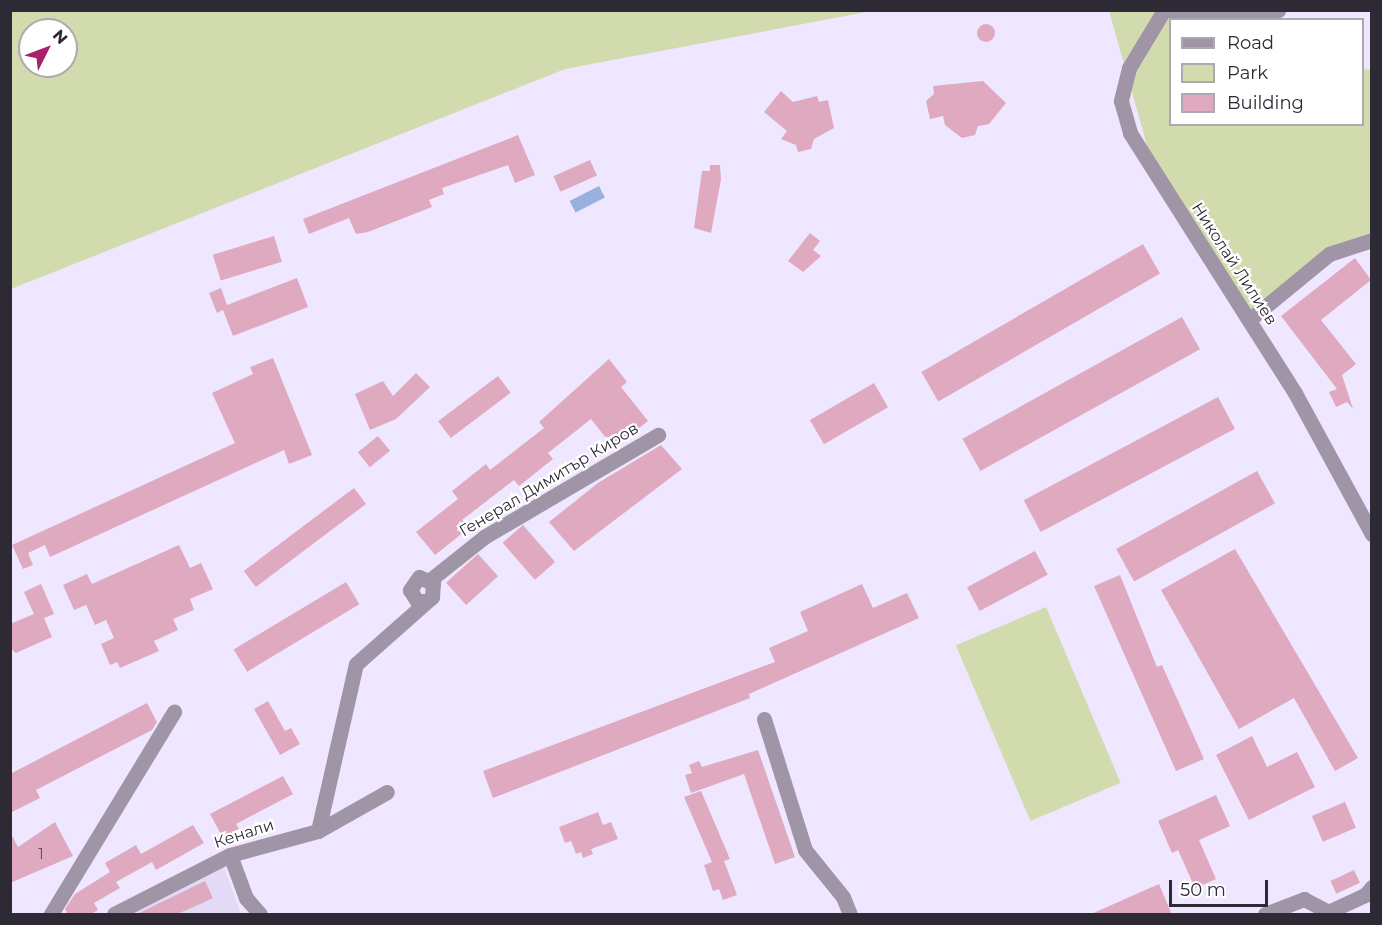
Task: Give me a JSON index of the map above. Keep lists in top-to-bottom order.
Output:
{
  "streets": {
    "street": ["Николай Лилиев", "Генерал Димитър Киров", "Кенали"]
  },
  "house_numbers": ["1"],
  "legend": ["Road", "Park", "Building"],
  "scale_bar": "50 m",
  "north": "top right"
}
